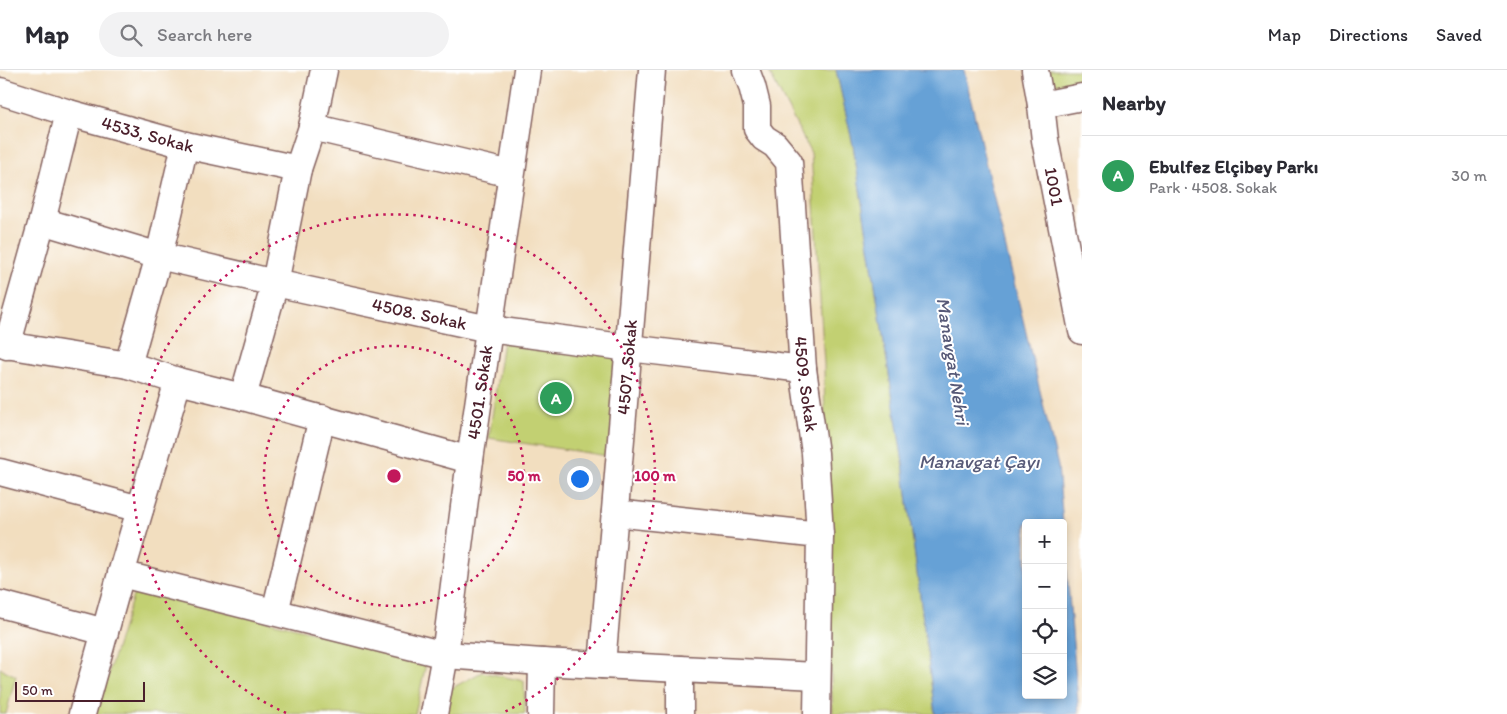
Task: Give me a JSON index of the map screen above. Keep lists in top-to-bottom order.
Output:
{
  "streets": {
    "street": [
      "4533, Sokak",
      "1001",
      "4508. Sokak",
      "4507. Sokak",
      "4509. Sokak",
      "4501. Sokak"
    ]
  },
  "crossings": [
    ["4508. Sokak", "4507. Sokak"],
    ["4508. Sokak", "4509. Sokak"],
    ["4508. Sokak", "4501. Sokak"]
  ],
  "water": ["Manavgat Nehri", "Manavgat Çayı"],
  "scale_bar": "50 m",
  "page": {
    "header": "Map",
    "search": "Search here",
    "nav": ["Map", "Directions", "Saved"],
    "heading": "Nearby",
    "list": [
      {
        "mark": "A",
        "name": "Ebulfez Elçibey Parkı",
        "note": "Park · 4508. Sokak",
        "value": "30 m"
      }
    ],
    "pins": "A",
    "map_buttons": ["+", "−"],
    "scale": "50 m"
  },
  "rings": ["50 m", "100 m"]
}
